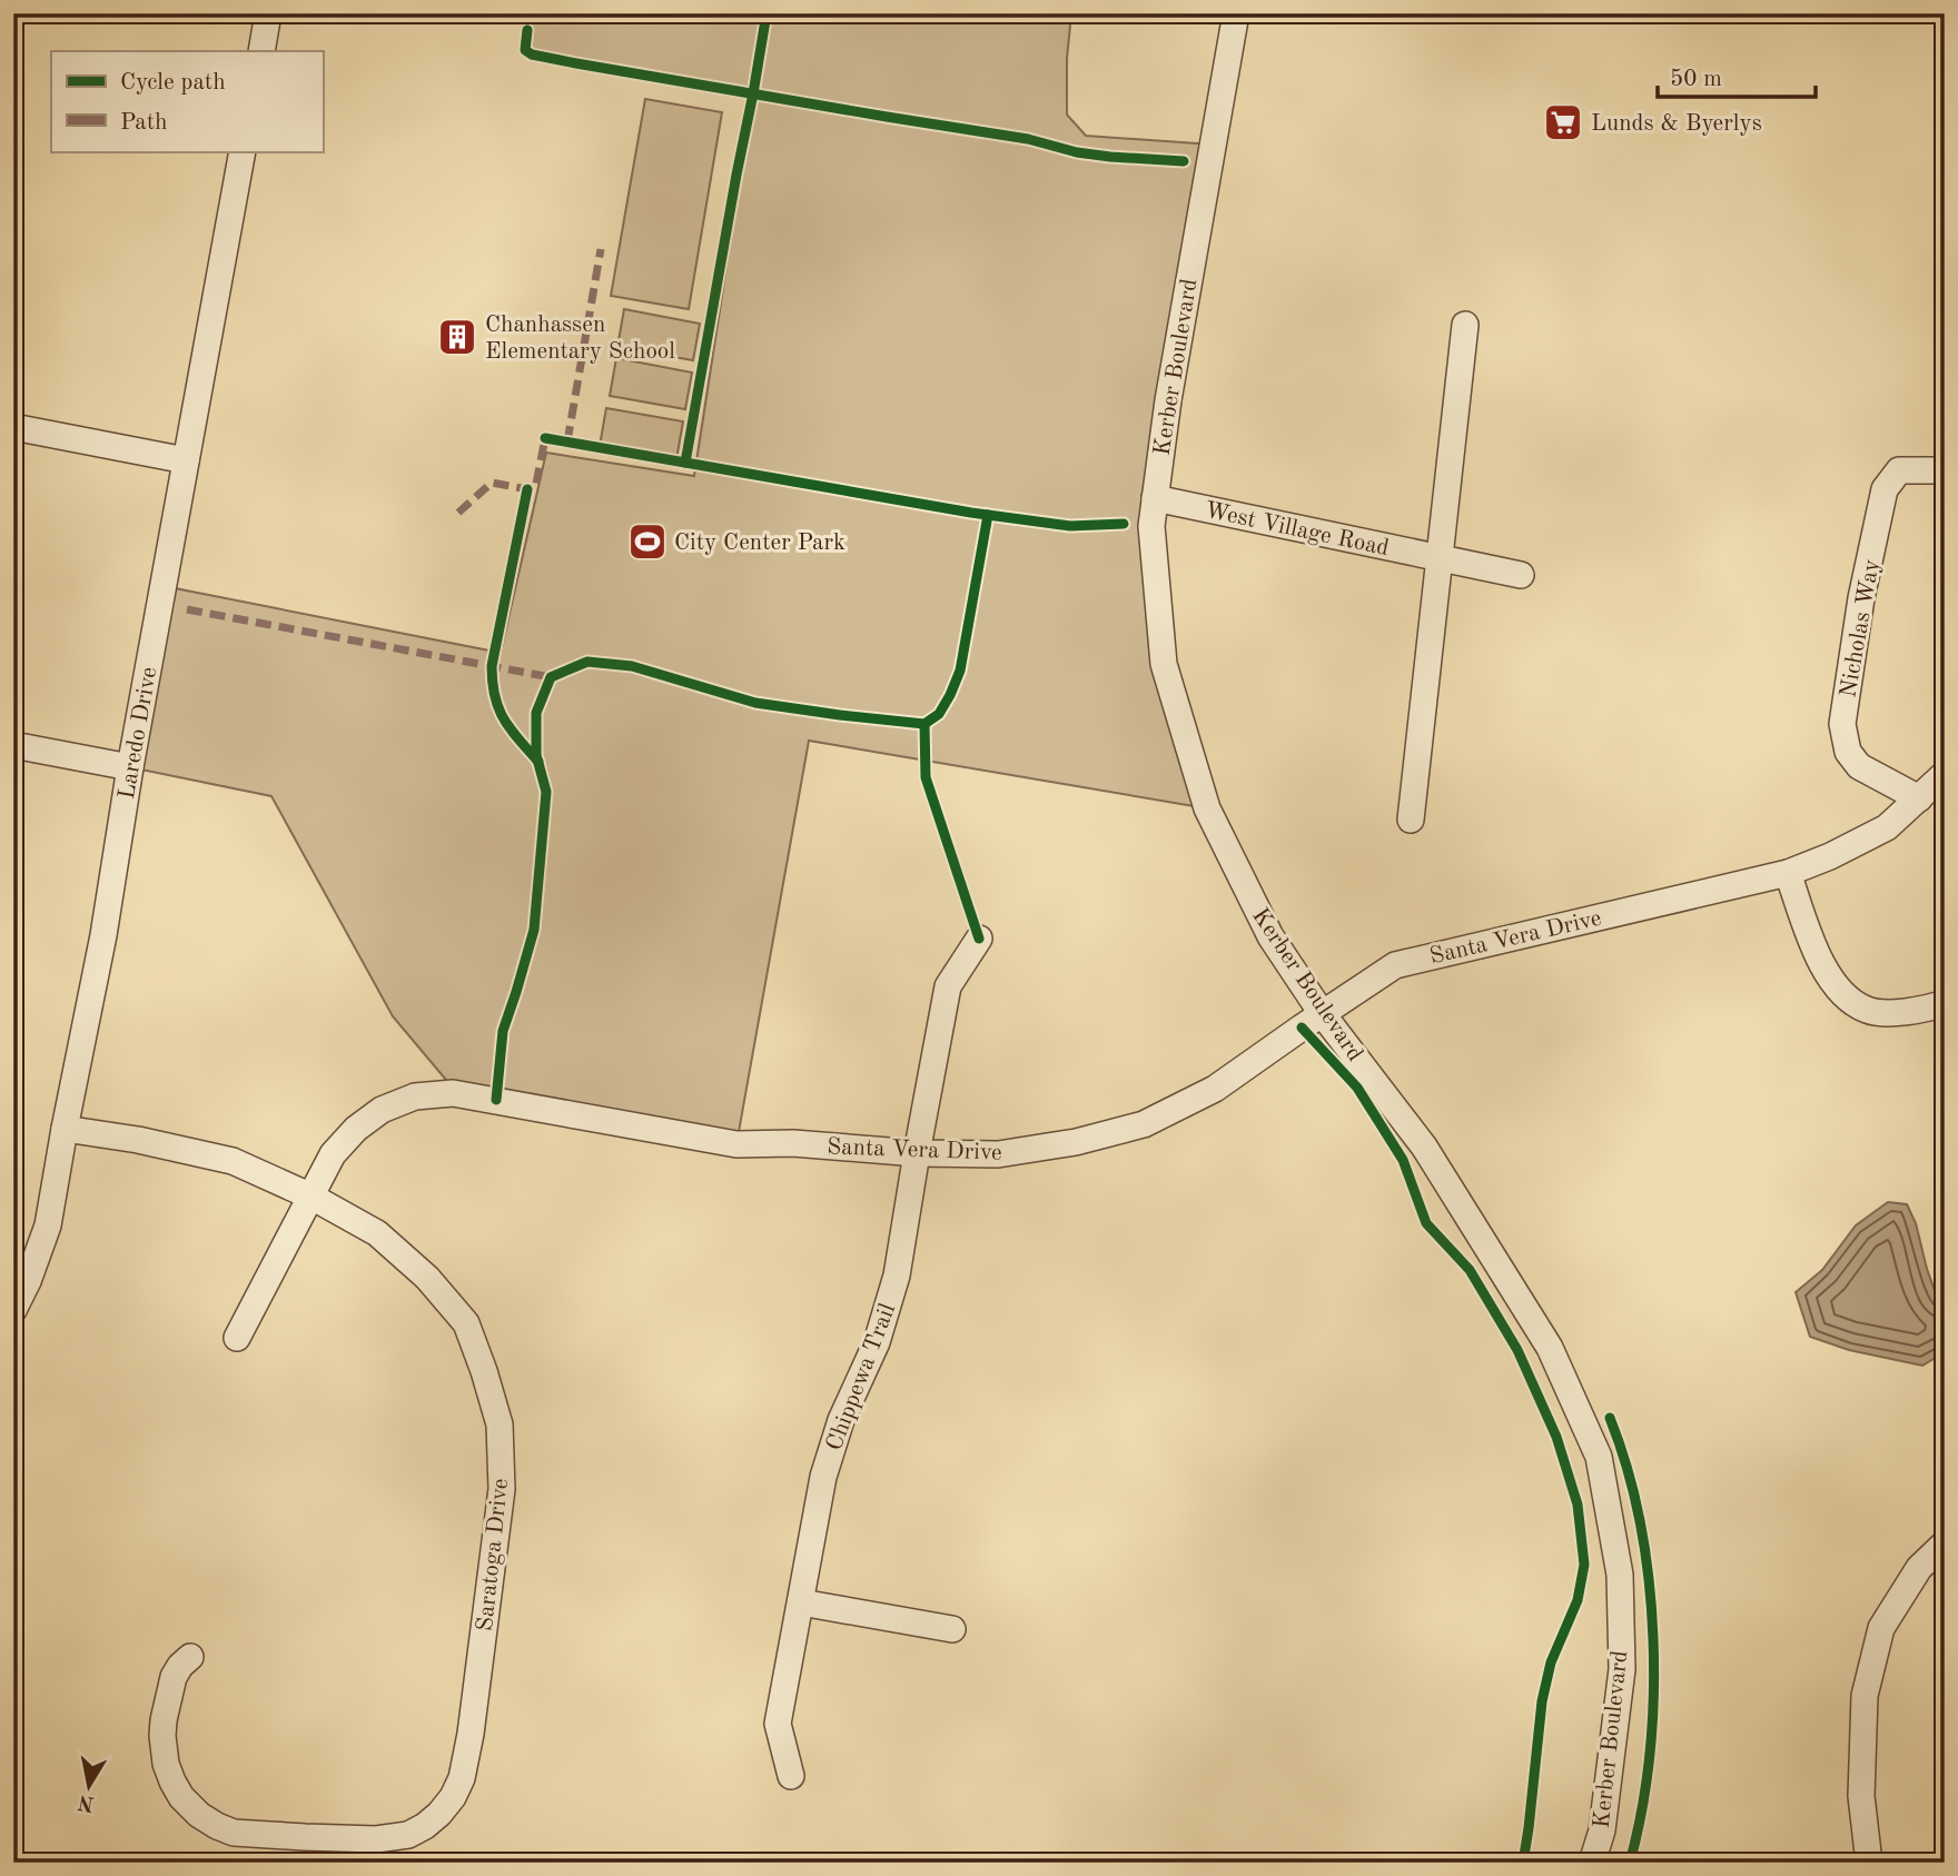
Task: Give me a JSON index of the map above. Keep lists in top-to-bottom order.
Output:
{
  "streets": {
    "street": [
      "Kerber Boulevard",
      "West Village Road",
      "Nicholas Way",
      "Laredo Drive",
      "Santa Vera Drive",
      "Chippewa Trail",
      "Saratoga Drive"
    ]
  },
  "crossings": [
    ["Kerber Boulevard", "West Village Road"],
    ["Kerber Boulevard", "Santa Vera Drive"],
    ["Nicholas Way", "Santa Vera Drive"],
    ["Laredo Drive", "Saratoga Drive"],
    ["Santa Vera Drive", "Chippewa Trail"],
    ["Santa Vera Drive", "Saratoga Drive"]
  ],
  "places": {
    "supermarket": ["Lunds & Byerlys"],
    "building": ["Chanhassen Elementary School"],
    "sports": ["City Center Park"]
  },
  "legend": ["Cycle path", "Path"],
  "scale_bar": "50 m",
  "north": "bottom"
}
